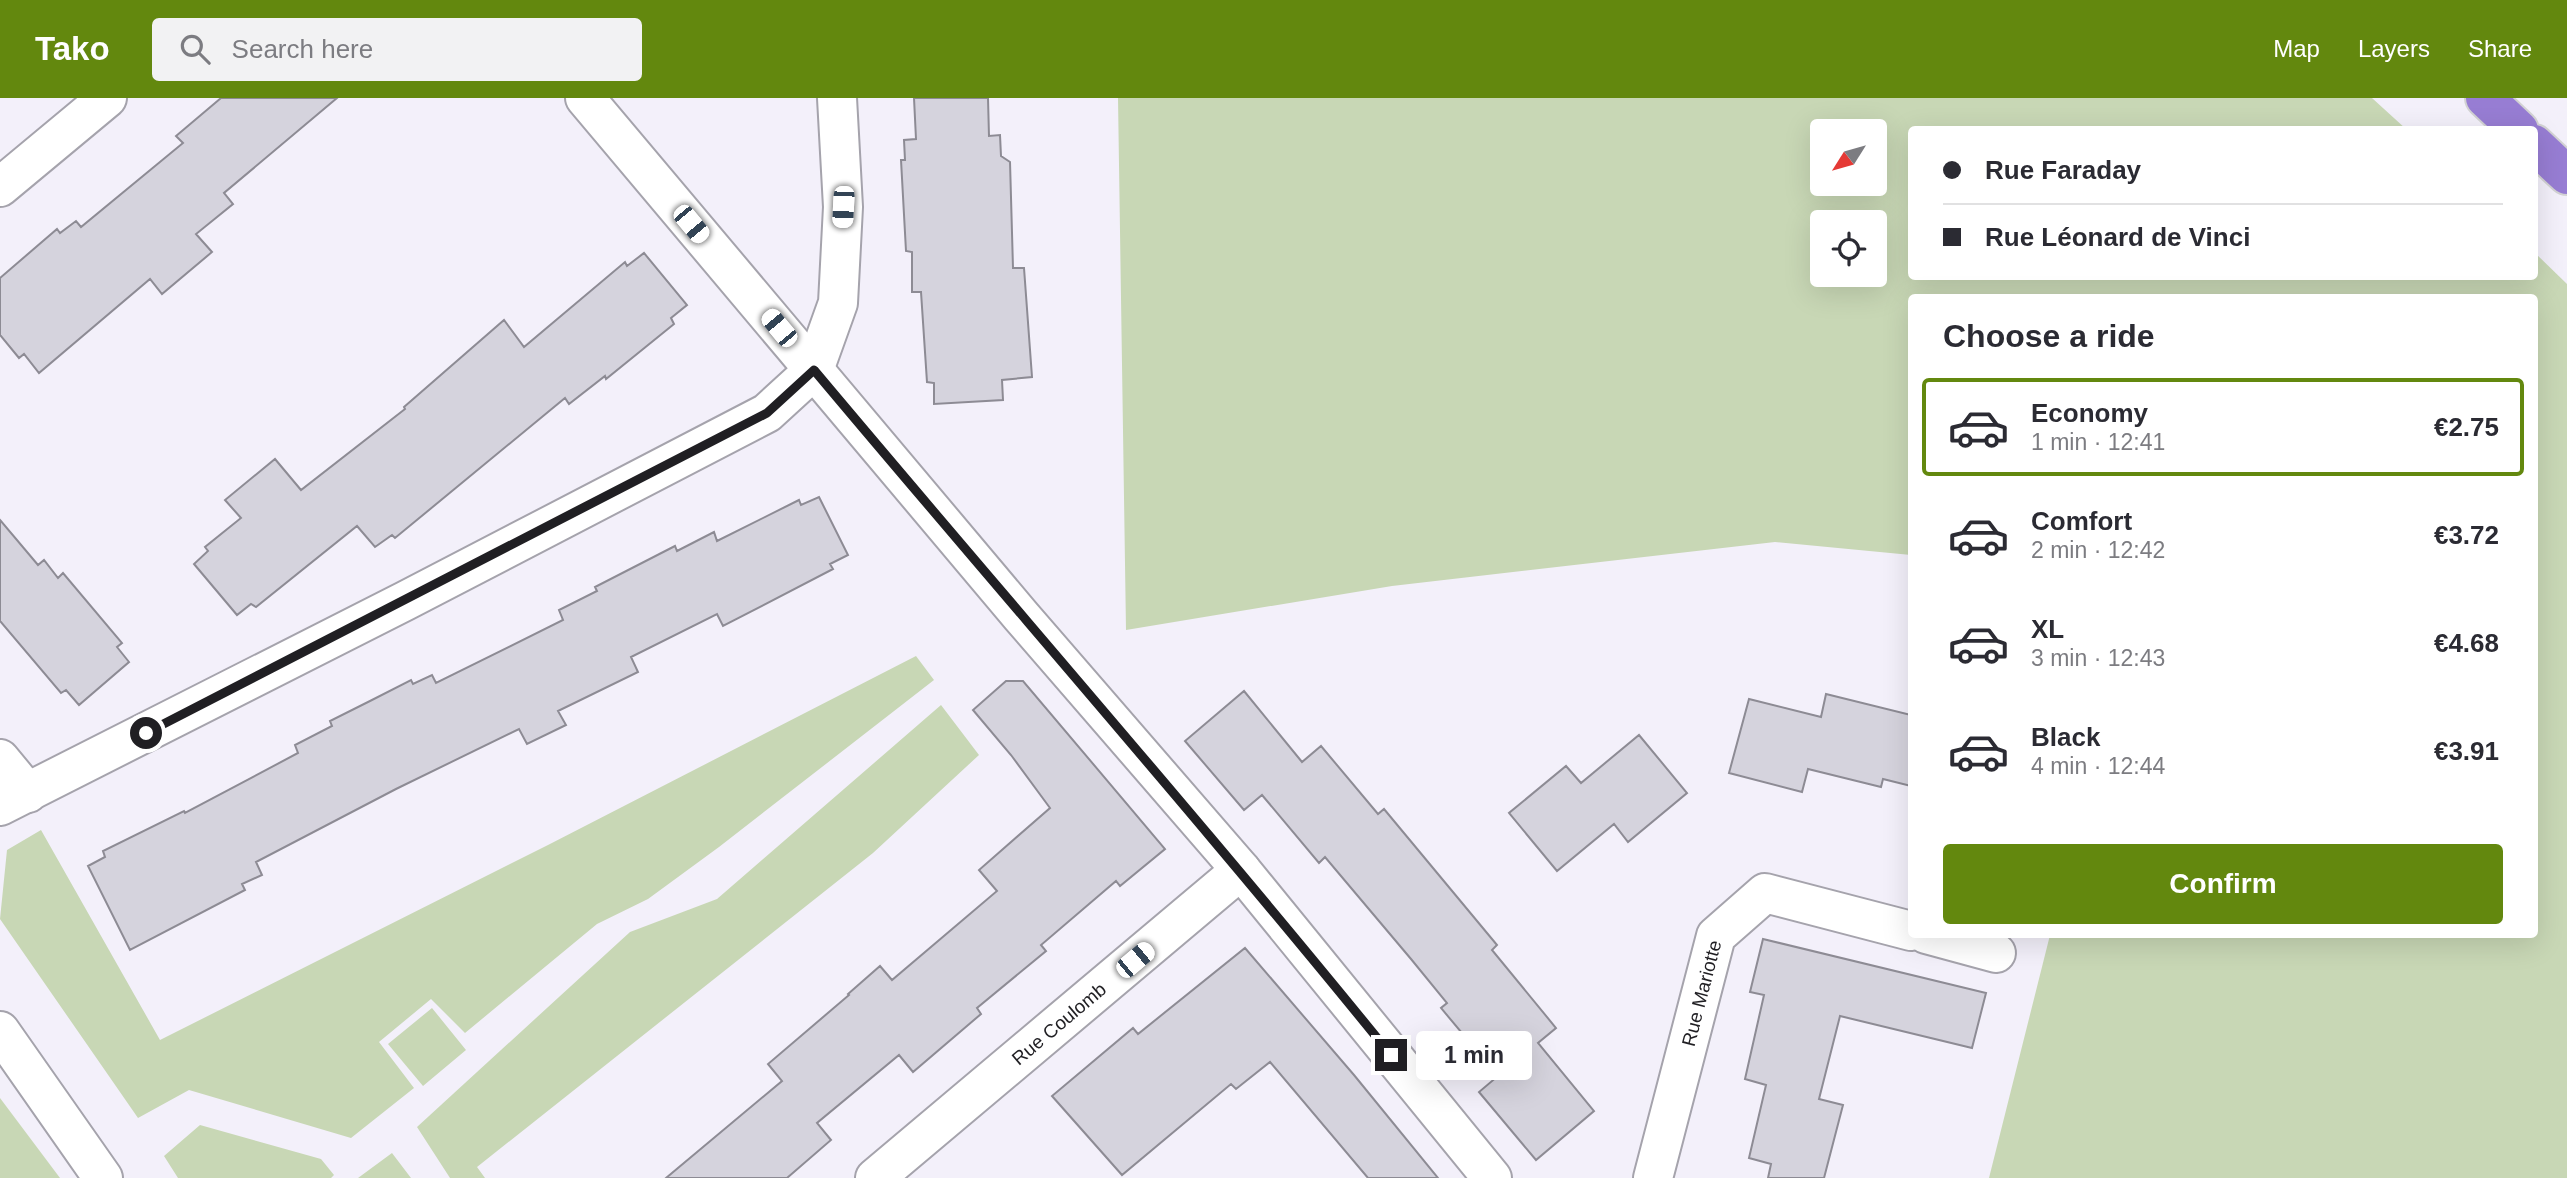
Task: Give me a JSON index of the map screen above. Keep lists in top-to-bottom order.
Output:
{
  "streets": {
    "street": ["Rue Mariotte", "Rue Coulomb"]
  },
  "north": "bottom left",
  "page": {
    "header": "Tako",
    "search": "Search here",
    "nav": ["Map", "Layers", "Share"],
    "banner": ["Rue Faraday", "Rue Léonard de Vinci"],
    "heading": "Choose a ride",
    "list": [
      {
        "name": "Economy",
        "note": "1 min · 12:41",
        "value": "€2.75"
      },
      {
        "name": "Comfort",
        "note": "2 min · 12:42",
        "value": "€3.72"
      },
      {
        "name": "XL",
        "note": "3 min · 12:43",
        "value": "€4.68"
      },
      {
        "name": "Black",
        "note": "4 min · 12:44",
        "value": "€3.91"
      }
    ],
    "buttons": "Confirm",
    "bubble": "1 min"
  }
}
